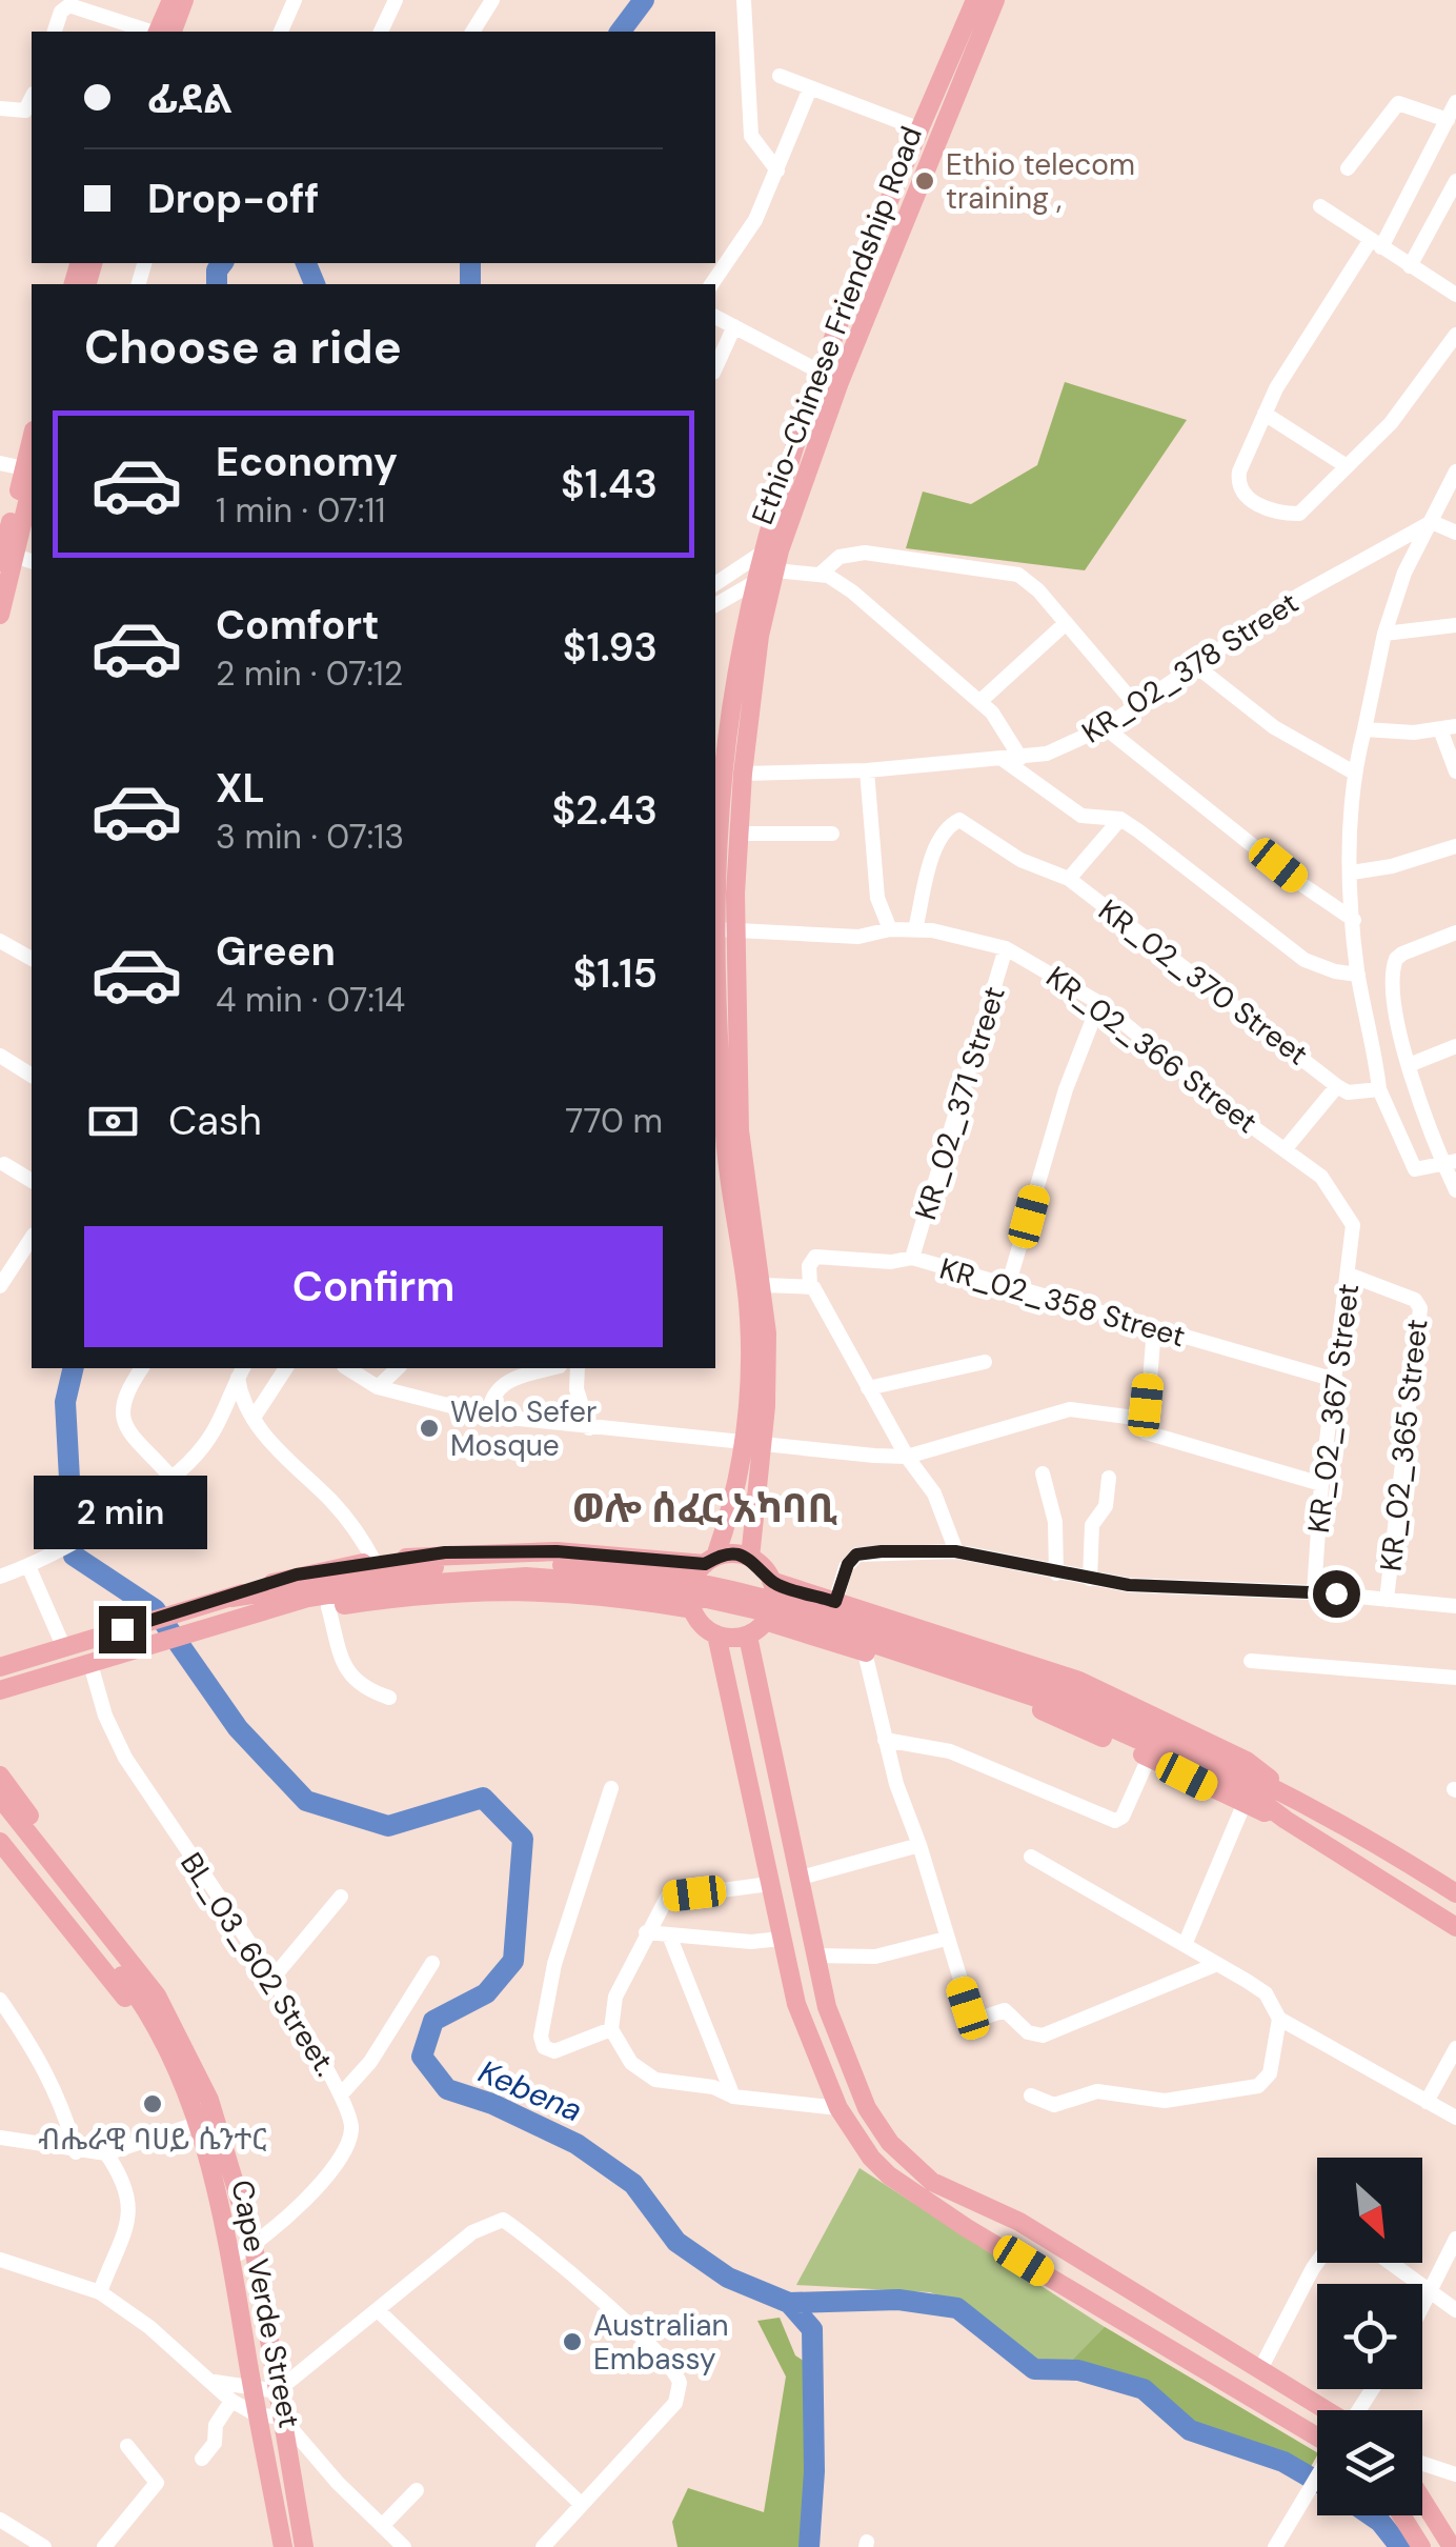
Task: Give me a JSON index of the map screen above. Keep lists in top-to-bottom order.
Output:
{
  "streets": {
    "main road": ["Ethio-Chinese Friendship Road", "Cape Verde Street"],
    "street": [
      "KR_02_378 Street",
      "KR_02_370 Street",
      "KR_02_366 Street",
      "KR_02_371 Street",
      "KR_02_358 Street",
      "KR_02_367 Street",
      "KR_02_365 Street",
      "BL_03_602 Street."
    ]
  },
  "crossings": [
    ["Ethio-Chinese Friendship Road", "KR_02_378 Street"],
    ["Ethio-Chinese Friendship Road", "KR_02_366 Street"],
    ["KR_02_370 Street", "KR_02_366 Street"],
    ["KR_02_366 Street", "KR_02_371 Street"],
    ["KR_02_366 Street", "KR_02_367 Street"],
    ["KR_02_371 Street", "KR_02_358 Street"],
    ["KR_02_358 Street", "KR_02_367 Street"],
    ["KR_02_367 Street", "KR_02_365 Street"],
    ["BL_03_602 Street.", "Cape Verde Street"]
  ],
  "districts": ["ወሎ ሰፈር አካባቢ"],
  "water": ["Kebena"],
  "places": [
    "Ethio telecom training ,",
    "Welo Sefer Mosque",
    "ብሔራዊ ባሀይ ሴንተር",
    "Australian Embassy"
  ],
  "north": "bottom right",
  "page": {
    "banner": ["ፊደል", "Drop-off"],
    "heading": "Choose a ride",
    "list": [
      {
        "name": "Economy",
        "note": "1 min · 07:11",
        "value": "$1.43"
      },
      {
        "name": "Comfort",
        "note": "2 min · 07:12",
        "value": "$1.93"
      },
      {
        "name": "XL",
        "note": "3 min · 07:13",
        "value": "$2.43"
      },
      {
        "name": "Green",
        "note": "4 min · 07:14",
        "value": "$1.15"
      }
    ],
    "pay": ["Cash", "770 m"],
    "buttons": "Confirm",
    "bubble": "2 min"
  }
}
